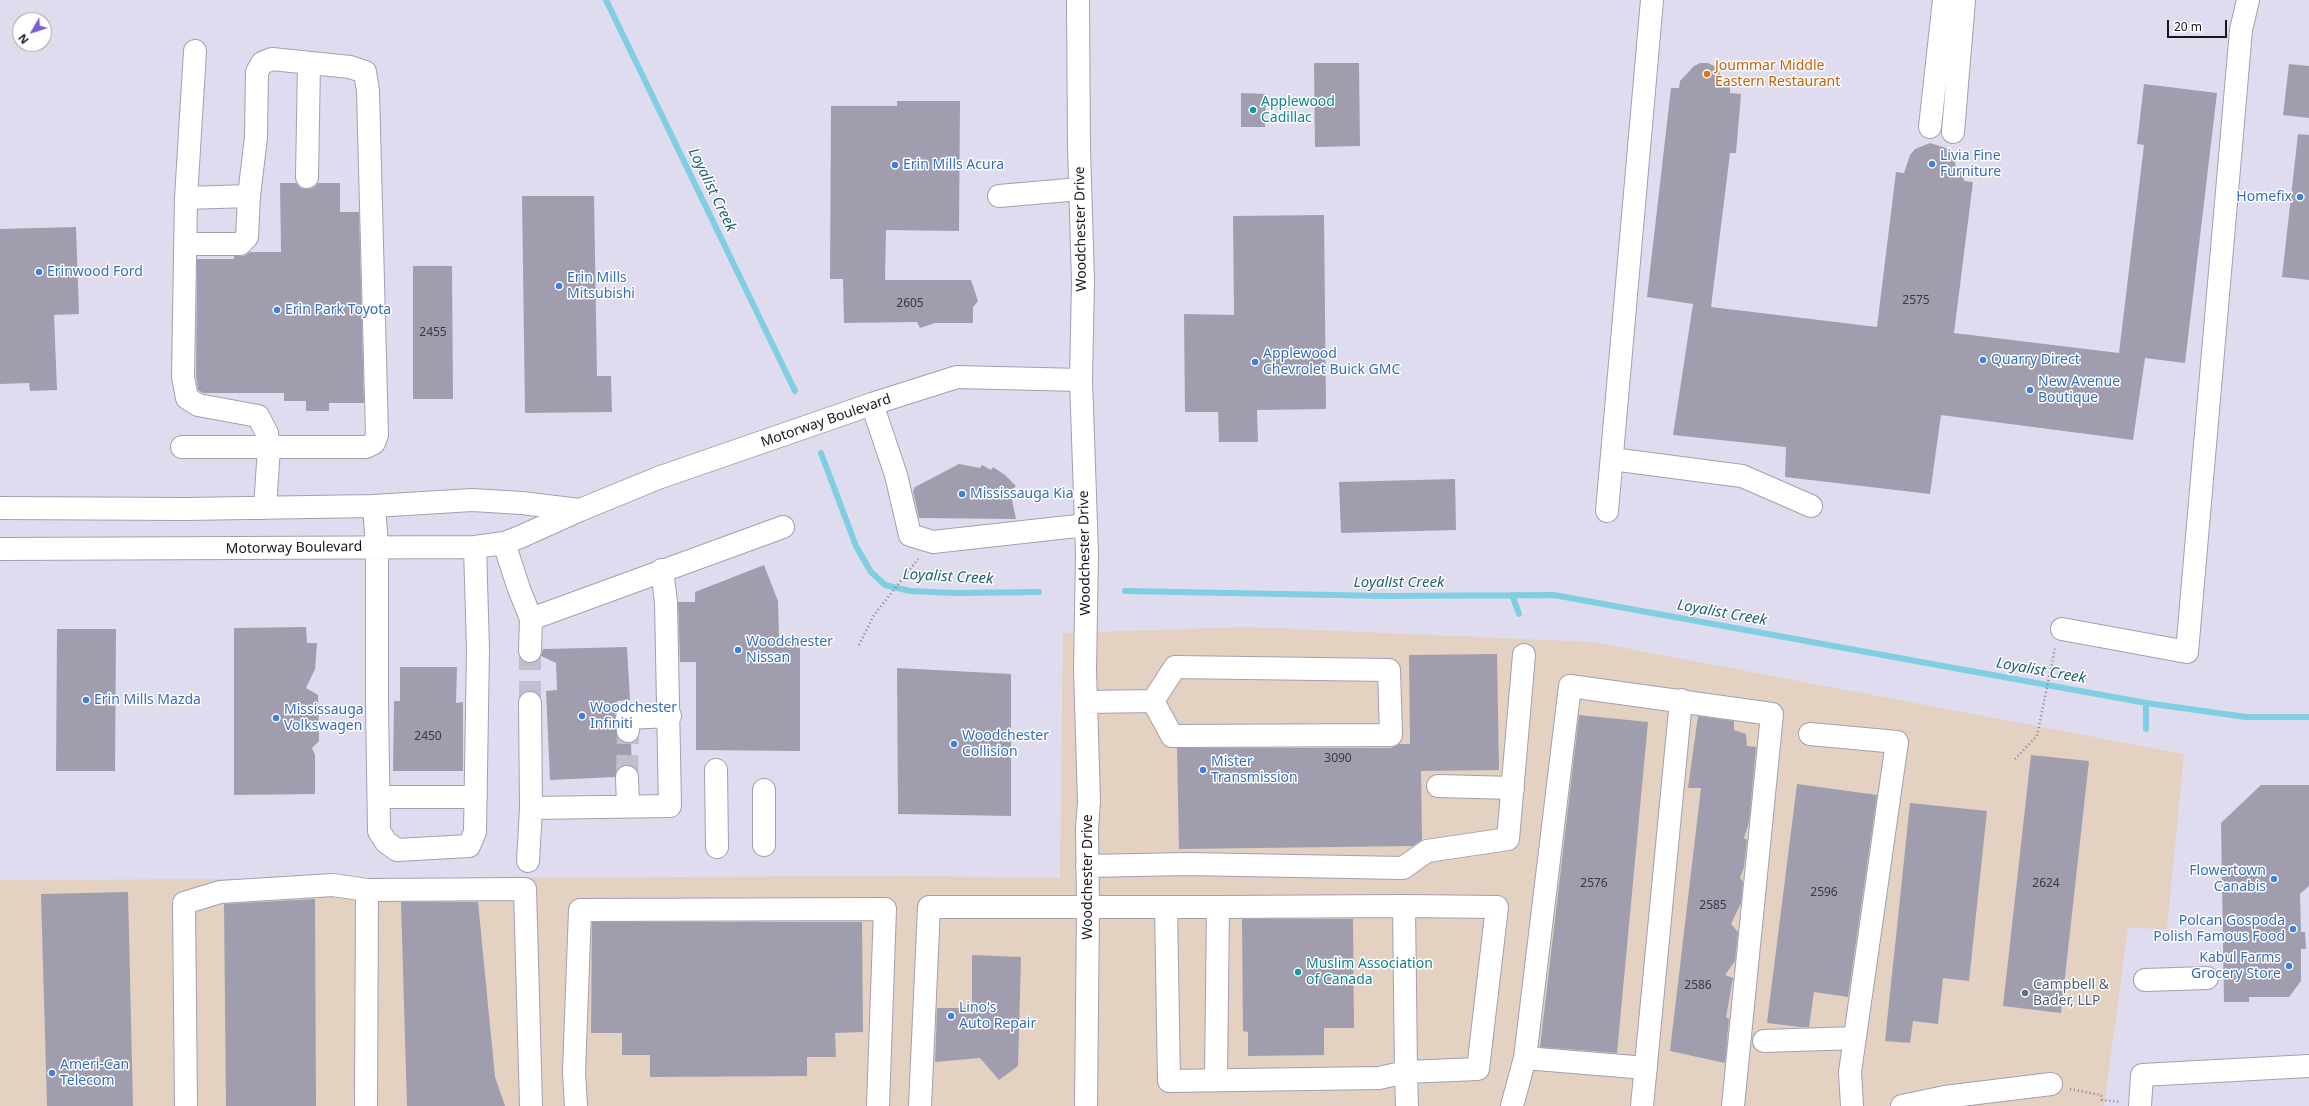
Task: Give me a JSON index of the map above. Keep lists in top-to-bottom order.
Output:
{
  "streets": {
    "street": ["Woodchester Drive", "Motorway Boulevard"]
  },
  "crossings": [
    ["Woodchester Drive", "Motorway Boulevard"]
  ],
  "water": ["Loyalist Creek"],
  "places": [
    "Joummar Middle Eastern Restaurant",
    "Applewood Cadillac",
    "Livia Fine Furniture",
    "Erin Mills Acura",
    "Homefix",
    "Erinwood Ford",
    "Erin Mills Mitsubishi",
    "Erin Park Toyota",
    "Quarry Direct",
    "Applewood Chevrolet Buick GMC",
    "New Avenue Boutique",
    "Mississauga Kia",
    "Woodchester Nissan",
    "Erin Mills Mazda",
    "Woodchester Infiniti",
    "Mississauga Volkswagen",
    "Woodchester Collision",
    "Mister Transmission",
    "Flowertown Canabis",
    "Polcan Gospoda Polish Famous Food",
    "Kabul Farms Grocery Store",
    "Muslim Association of Canada",
    "Campbell & Bader, LLP",
    "Lino's Auto Repair",
    "Ameri-Can Telecom"
  ],
  "house_numbers": [
    "2575",
    "2605",
    "2455",
    "2450",
    "3090",
    "2576",
    "2624",
    "2596",
    "2585",
    "2586"
  ],
  "scale_bar": "20 m",
  "north": "bottom left"
}
